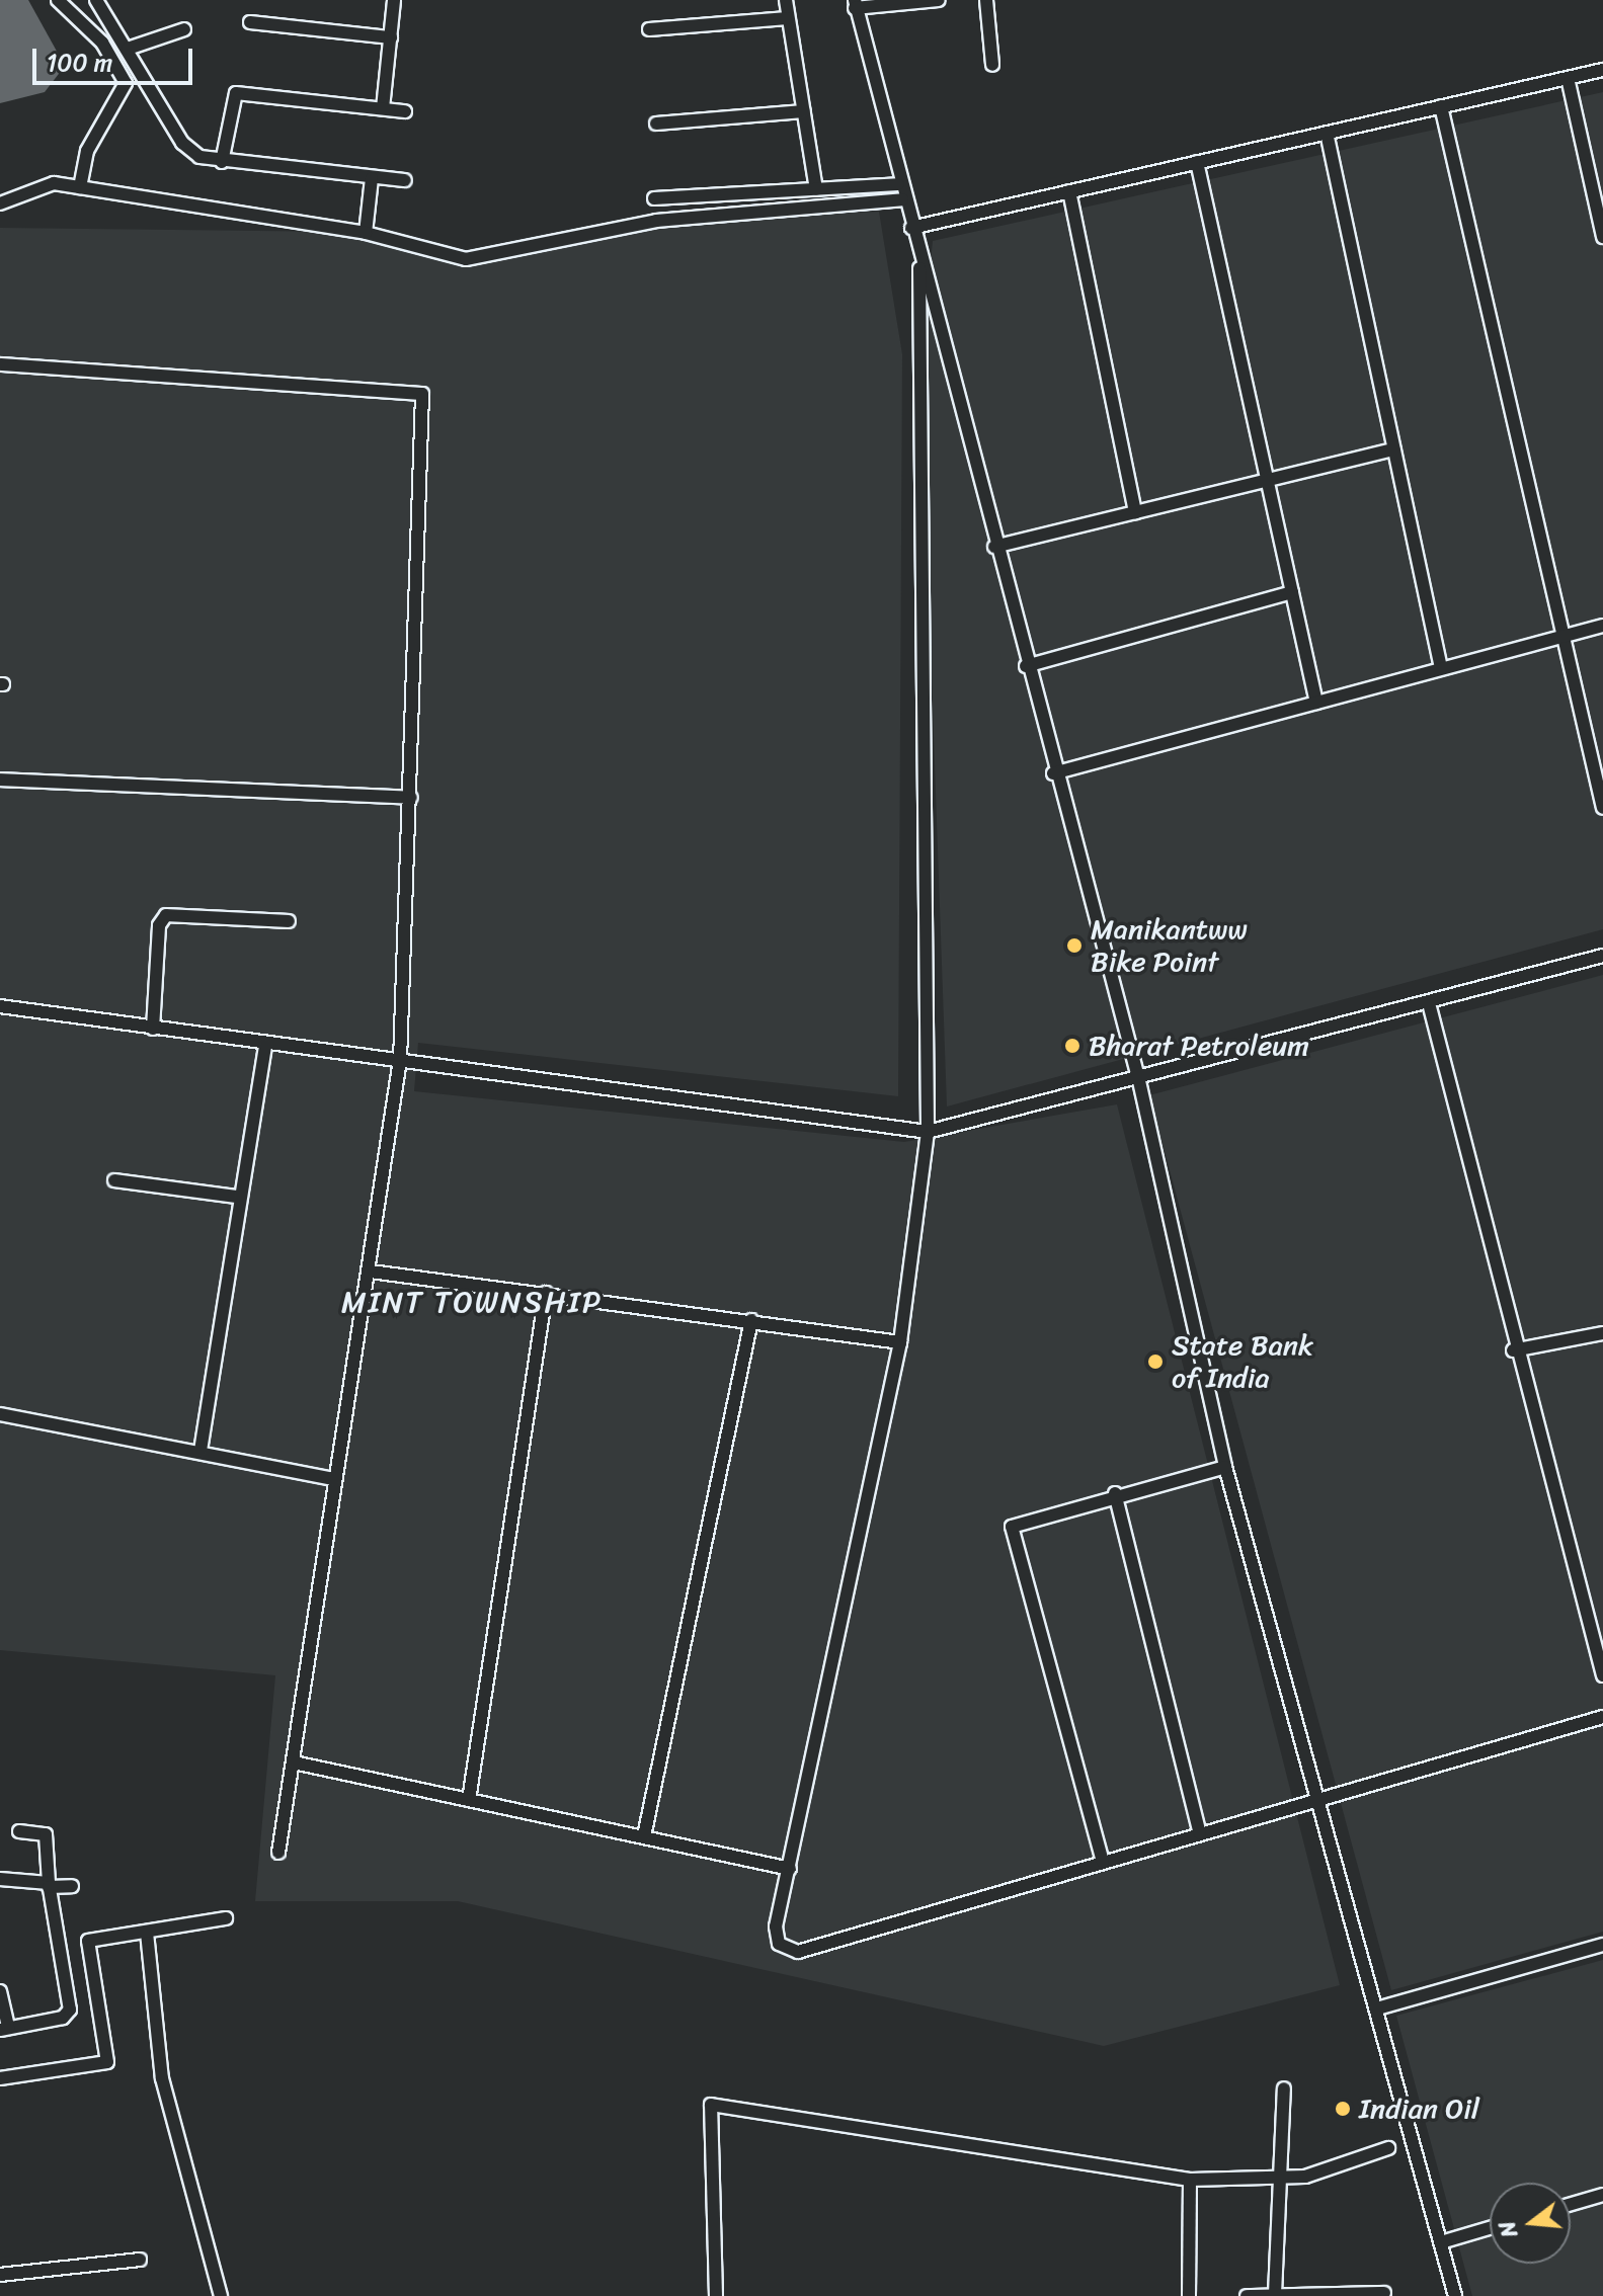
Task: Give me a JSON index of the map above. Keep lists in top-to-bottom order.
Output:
{
  "districts": ["MINT TOWNSHIP"],
  "places": [
    "Manikantww Bike Point",
    "Bharat Petroleum",
    "State Bank of India",
    "Indian Oil"
  ],
  "scale_bar": "100 m",
  "north": "left"
}
